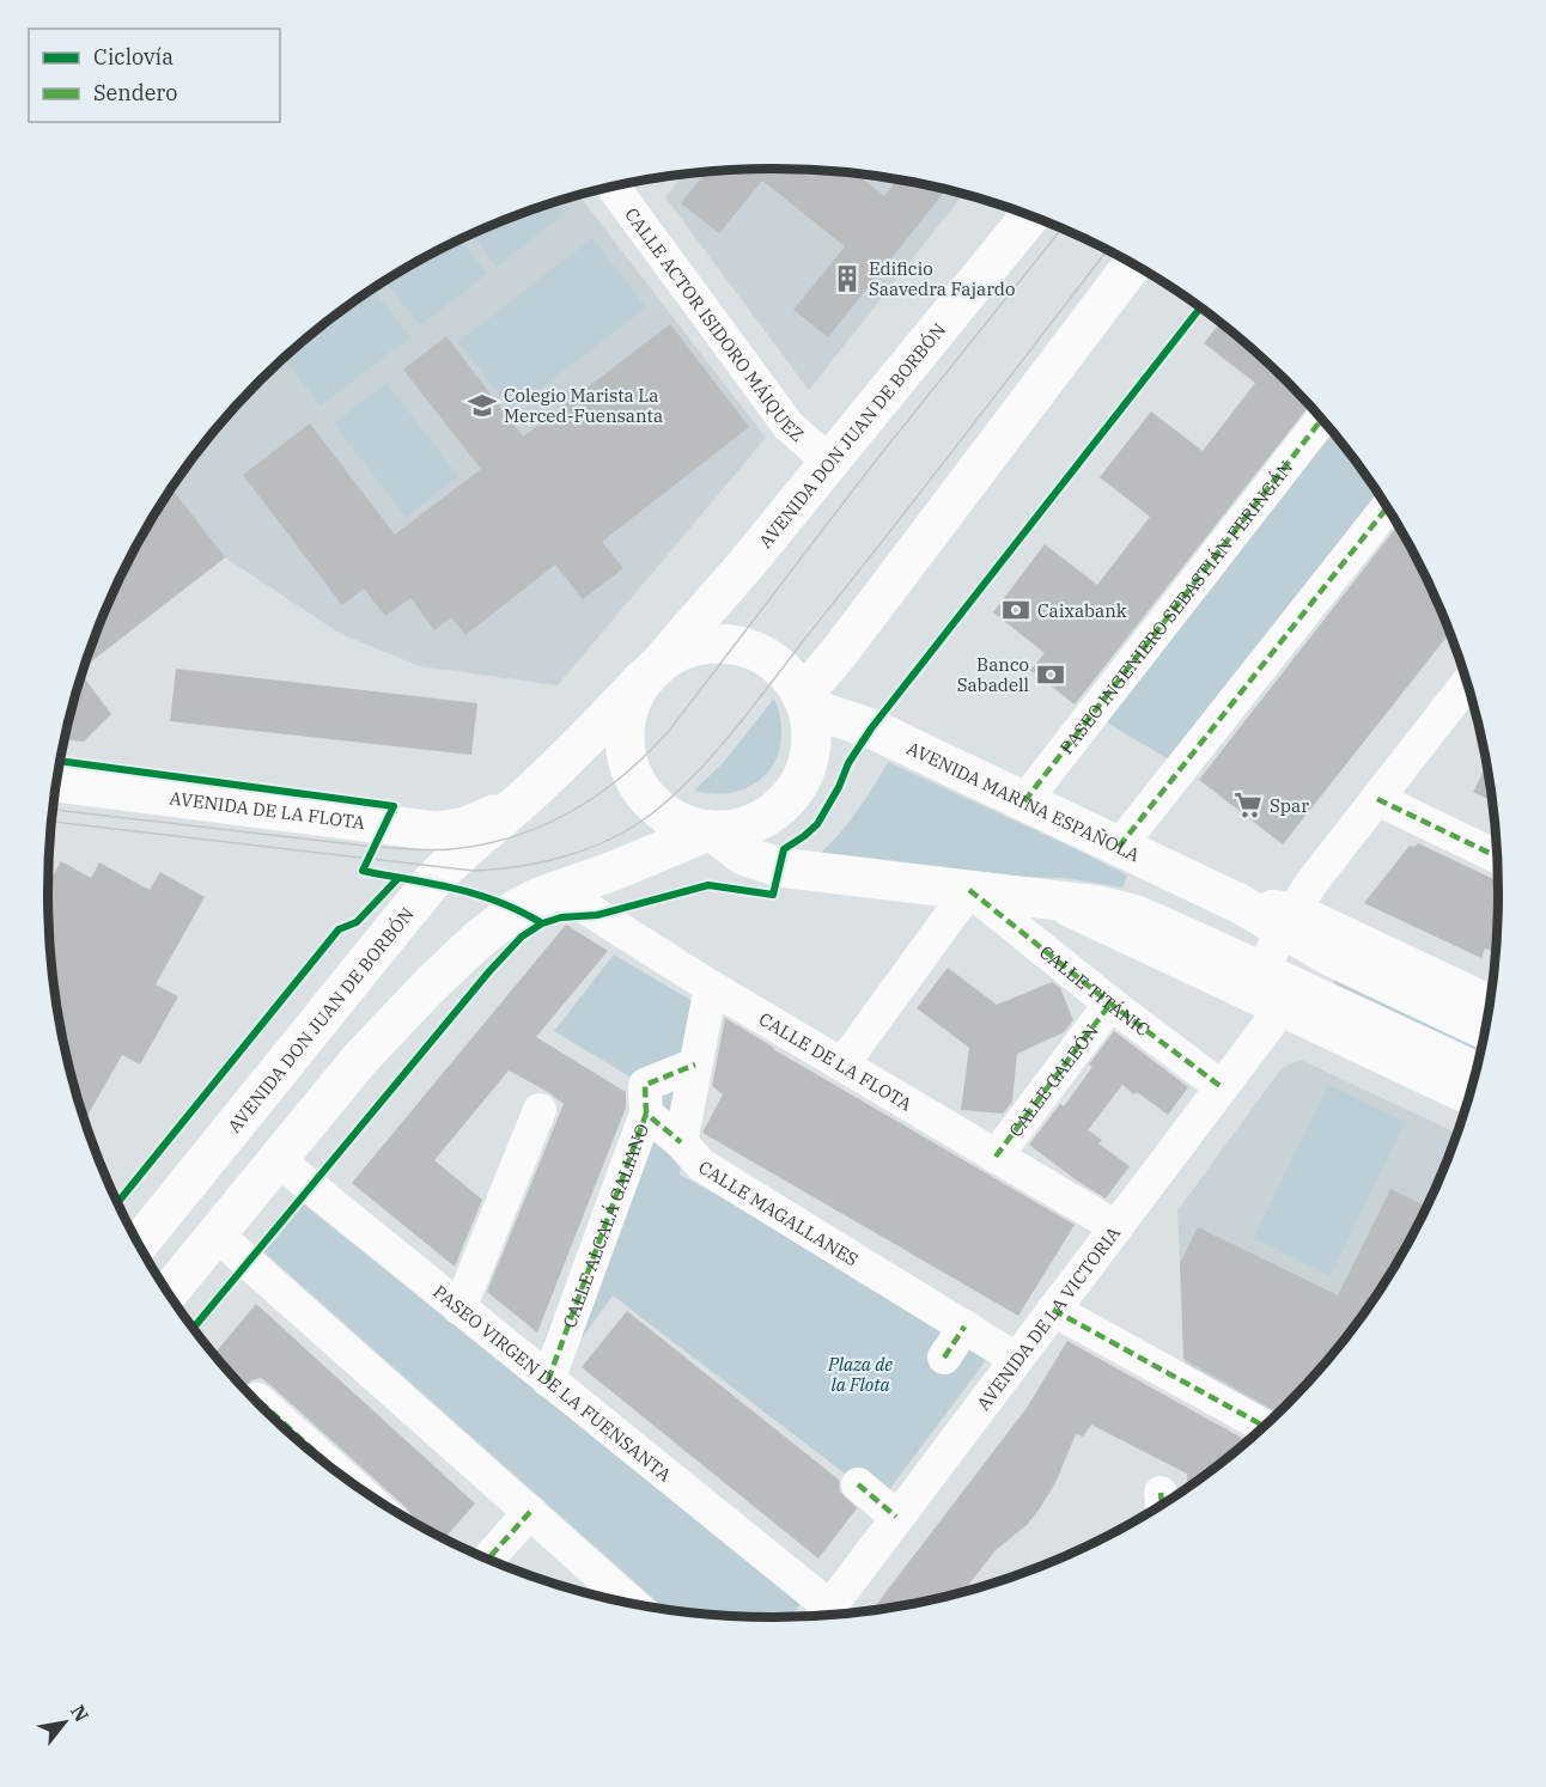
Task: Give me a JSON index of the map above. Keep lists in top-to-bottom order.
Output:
{
  "streets": {
    "main road": ["AVENIDA DON JUAN DE BORBÓN", "AVENIDA MARINA ESPAÑOLA", "AVENIDA DE LA FLOTA"],
    "street": [
      "CALLE ACTOR ISIDORO MÁIQUEZ",
      "PASEO INGENIERO SEBASTIÁN FERINGÁN",
      "CALLE TITÁNIC",
      "CALLE DE LA FLOTA",
      "CALLE GALEÓN",
      "CALLE MAGALLANES",
      "CALLE ALCALÁ GALIANO",
      "AVENIDA DE LA VICTORIA",
      "PASEO VIRGEN DE LA FUENSANTA"
    ]
  },
  "crossings": [
    ["CALLE ACTOR ISIDORO MÁIQUEZ", "AVENIDA DON JUAN DE BORBÓN"],
    ["AVENIDA DON JUAN DE BORBÓN", "AVENIDA MARINA ESPAÑOLA"],
    ["AVENIDA DON JUAN DE BORBÓN", "AVENIDA DE LA FLOTA"],
    ["PASEO INGENIERO SEBASTIÁN FERINGÁN", "AVENIDA MARINA ESPAÑOLA"],
    ["CALLE TITÁNIC", "CALLE GALEÓN"],
    ["CALLE TITÁNIC", "AVENIDA DE LA VICTORIA"],
    ["CALLE DE LA FLOTA", "CALLE GALEÓN"],
    ["CALLE DE LA FLOTA", "AVENIDA DE LA VICTORIA"],
    ["CALLE MAGALLANES", "CALLE ALCALÁ GALIANO"],
    ["CALLE MAGALLANES", "AVENIDA DE LA VICTORIA"],
    ["CALLE ALCALÁ GALIANO", "PASEO VIRGEN DE LA FUENSANTA"],
    ["AVENIDA DE LA VICTORIA", "PASEO VIRGEN DE LA FUENSANTA"]
  ],
  "parks": ["Plaza de la Flota"],
  "places": {
    "building": ["Edificio Saavedra Fajardo"],
    "school or university": ["Colegio Marista La Merced-Fuensanta"],
    "bank": ["Caixabank", "Banco Sabadell"],
    "supermarket": ["Spar"]
  },
  "legend": ["Ciclovía", "Sendero"],
  "north": "top right"
}
